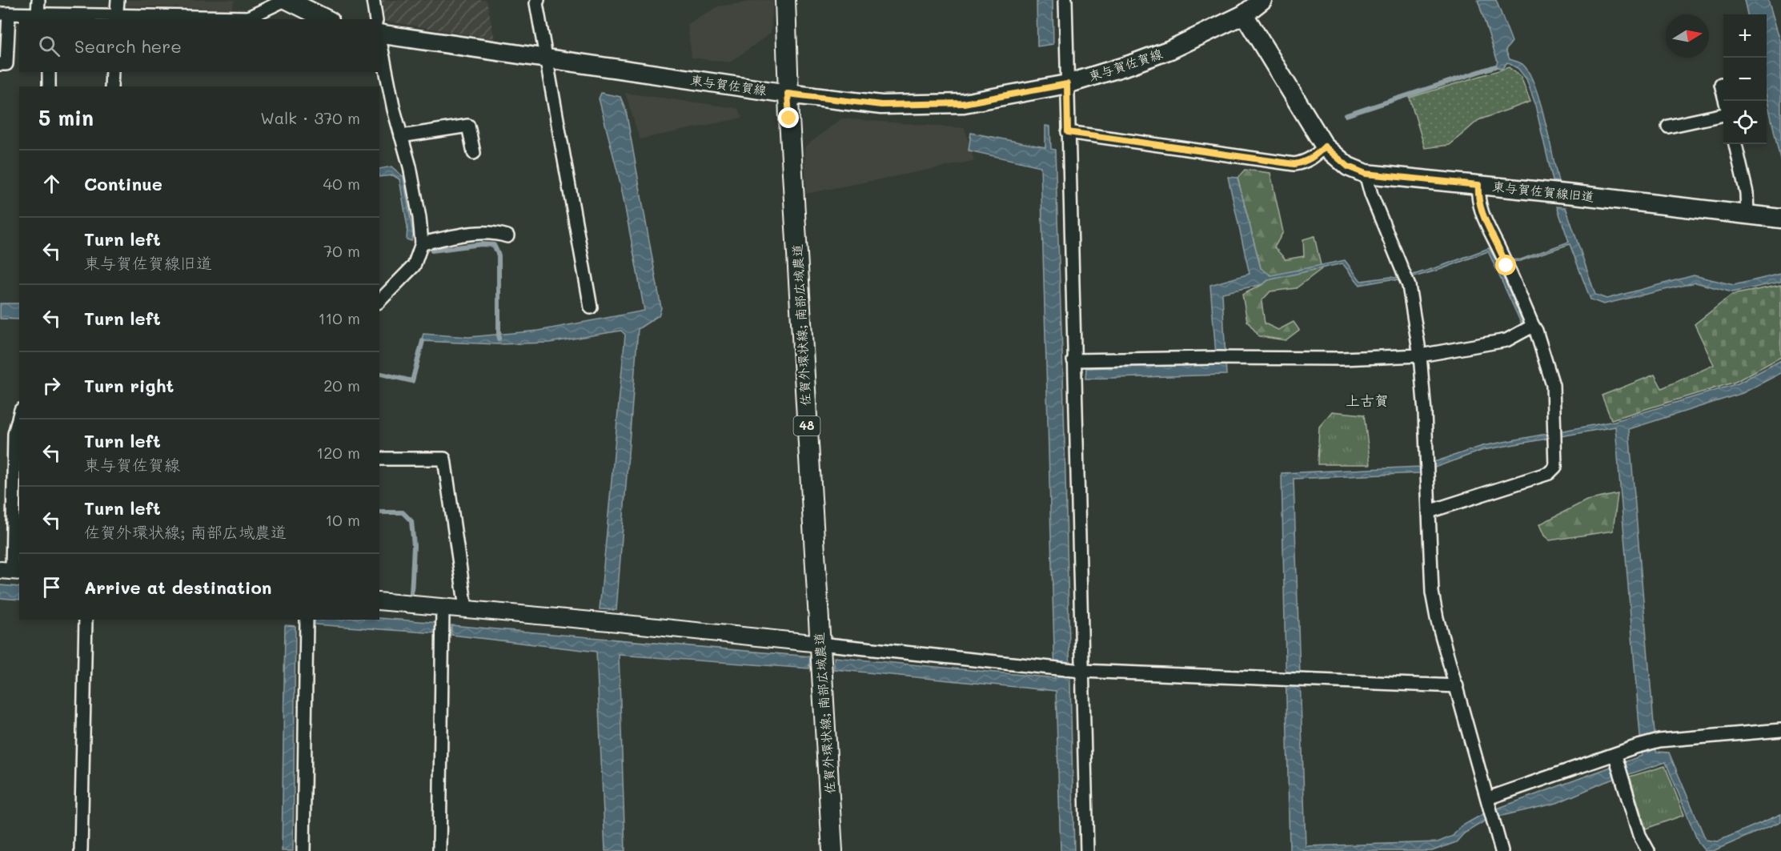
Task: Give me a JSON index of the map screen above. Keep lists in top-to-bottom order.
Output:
{
  "streets": {
    "main road": [
      "東与賀佐賀線",
      "東与賀佐賀線旧道",
      "佐賀外環状線; 南部広域農道",
      "48"
    ]
  },
  "crossings": [
    ["東与賀佐賀線", "東与賀佐賀線旧道"],
    ["東与賀佐賀線", "佐賀外環状線; 南部広域農道"]
  ],
  "districts": ["上古賀"],
  "north": "right",
  "page": {
    "map_buttons": ["+", "−"],
    "search": "Search here",
    "heading": ["5 min", "Walk · 370 m"],
    "list": [
      ["Continue", "40 m"],
      ["Turn left", "東与賀佐賀線旧道", "70 m"],
      ["Turn left", "110 m"],
      ["Turn right", "20 m"],
      ["Turn left", "東与賀佐賀線", "120 m"],
      ["Turn left", "佐賀外環状線; 南部広域農道", "10 m"],
      "Arrive at destination"
    ]
  }
}
